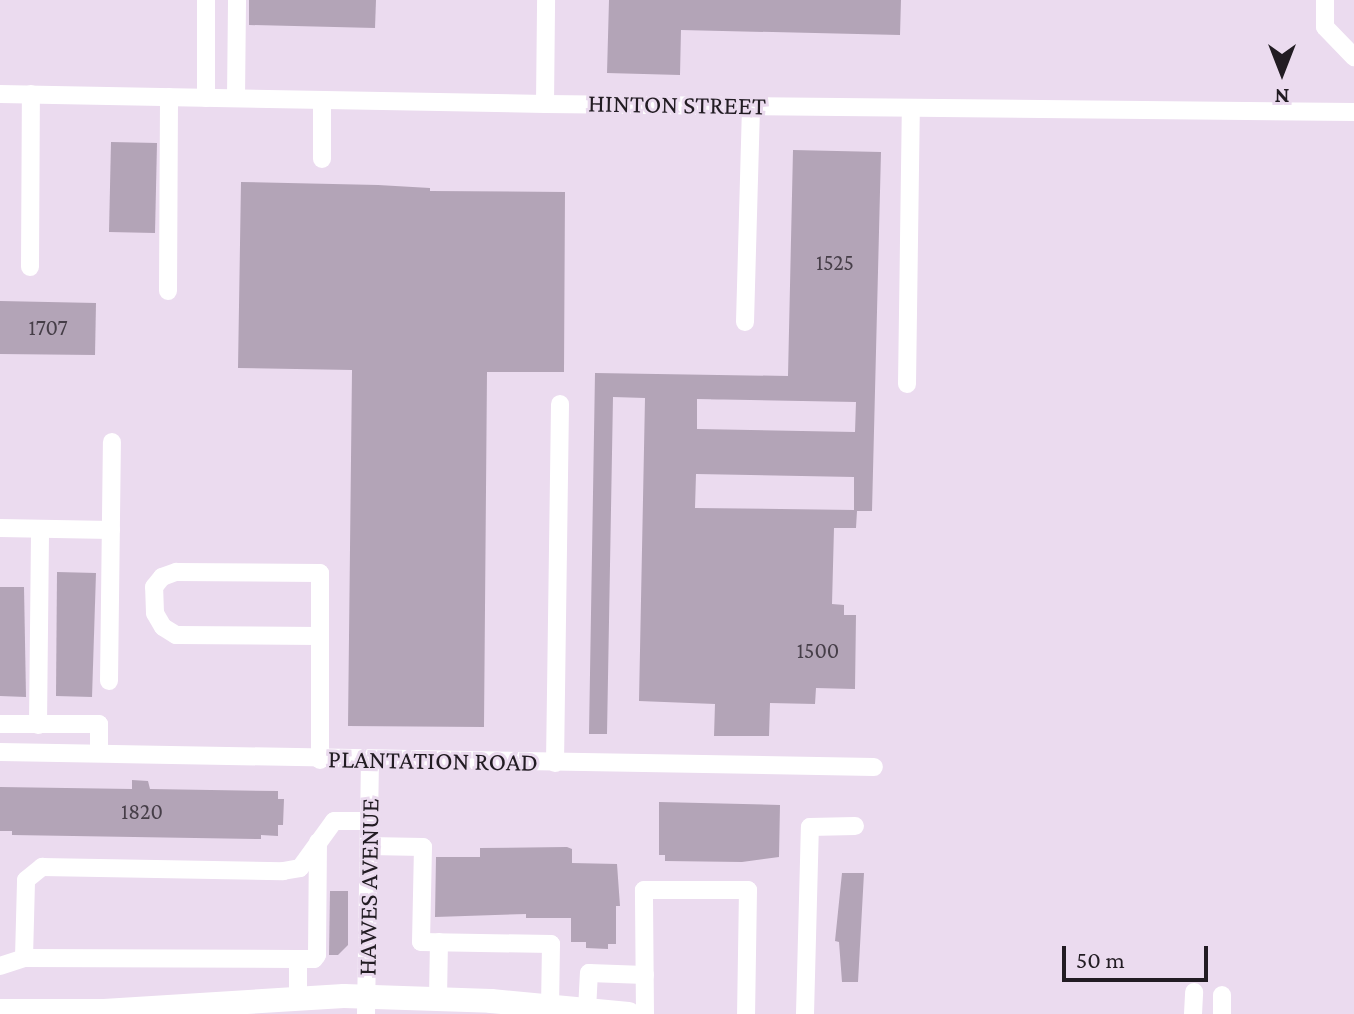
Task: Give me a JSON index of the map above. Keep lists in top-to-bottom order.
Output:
{
  "streets": {
    "street": ["HINTON STREET", "PLANTATION ROAD", "HAWES AVENUE"]
  },
  "crossings": [
    ["PLANTATION ROAD", "HAWES AVENUE"]
  ],
  "house_numbers": [
    "1525",
    "1707",
    "1500",
    "1820"
  ],
  "scale_bar": "50 m",
  "north": "bottom"
}
